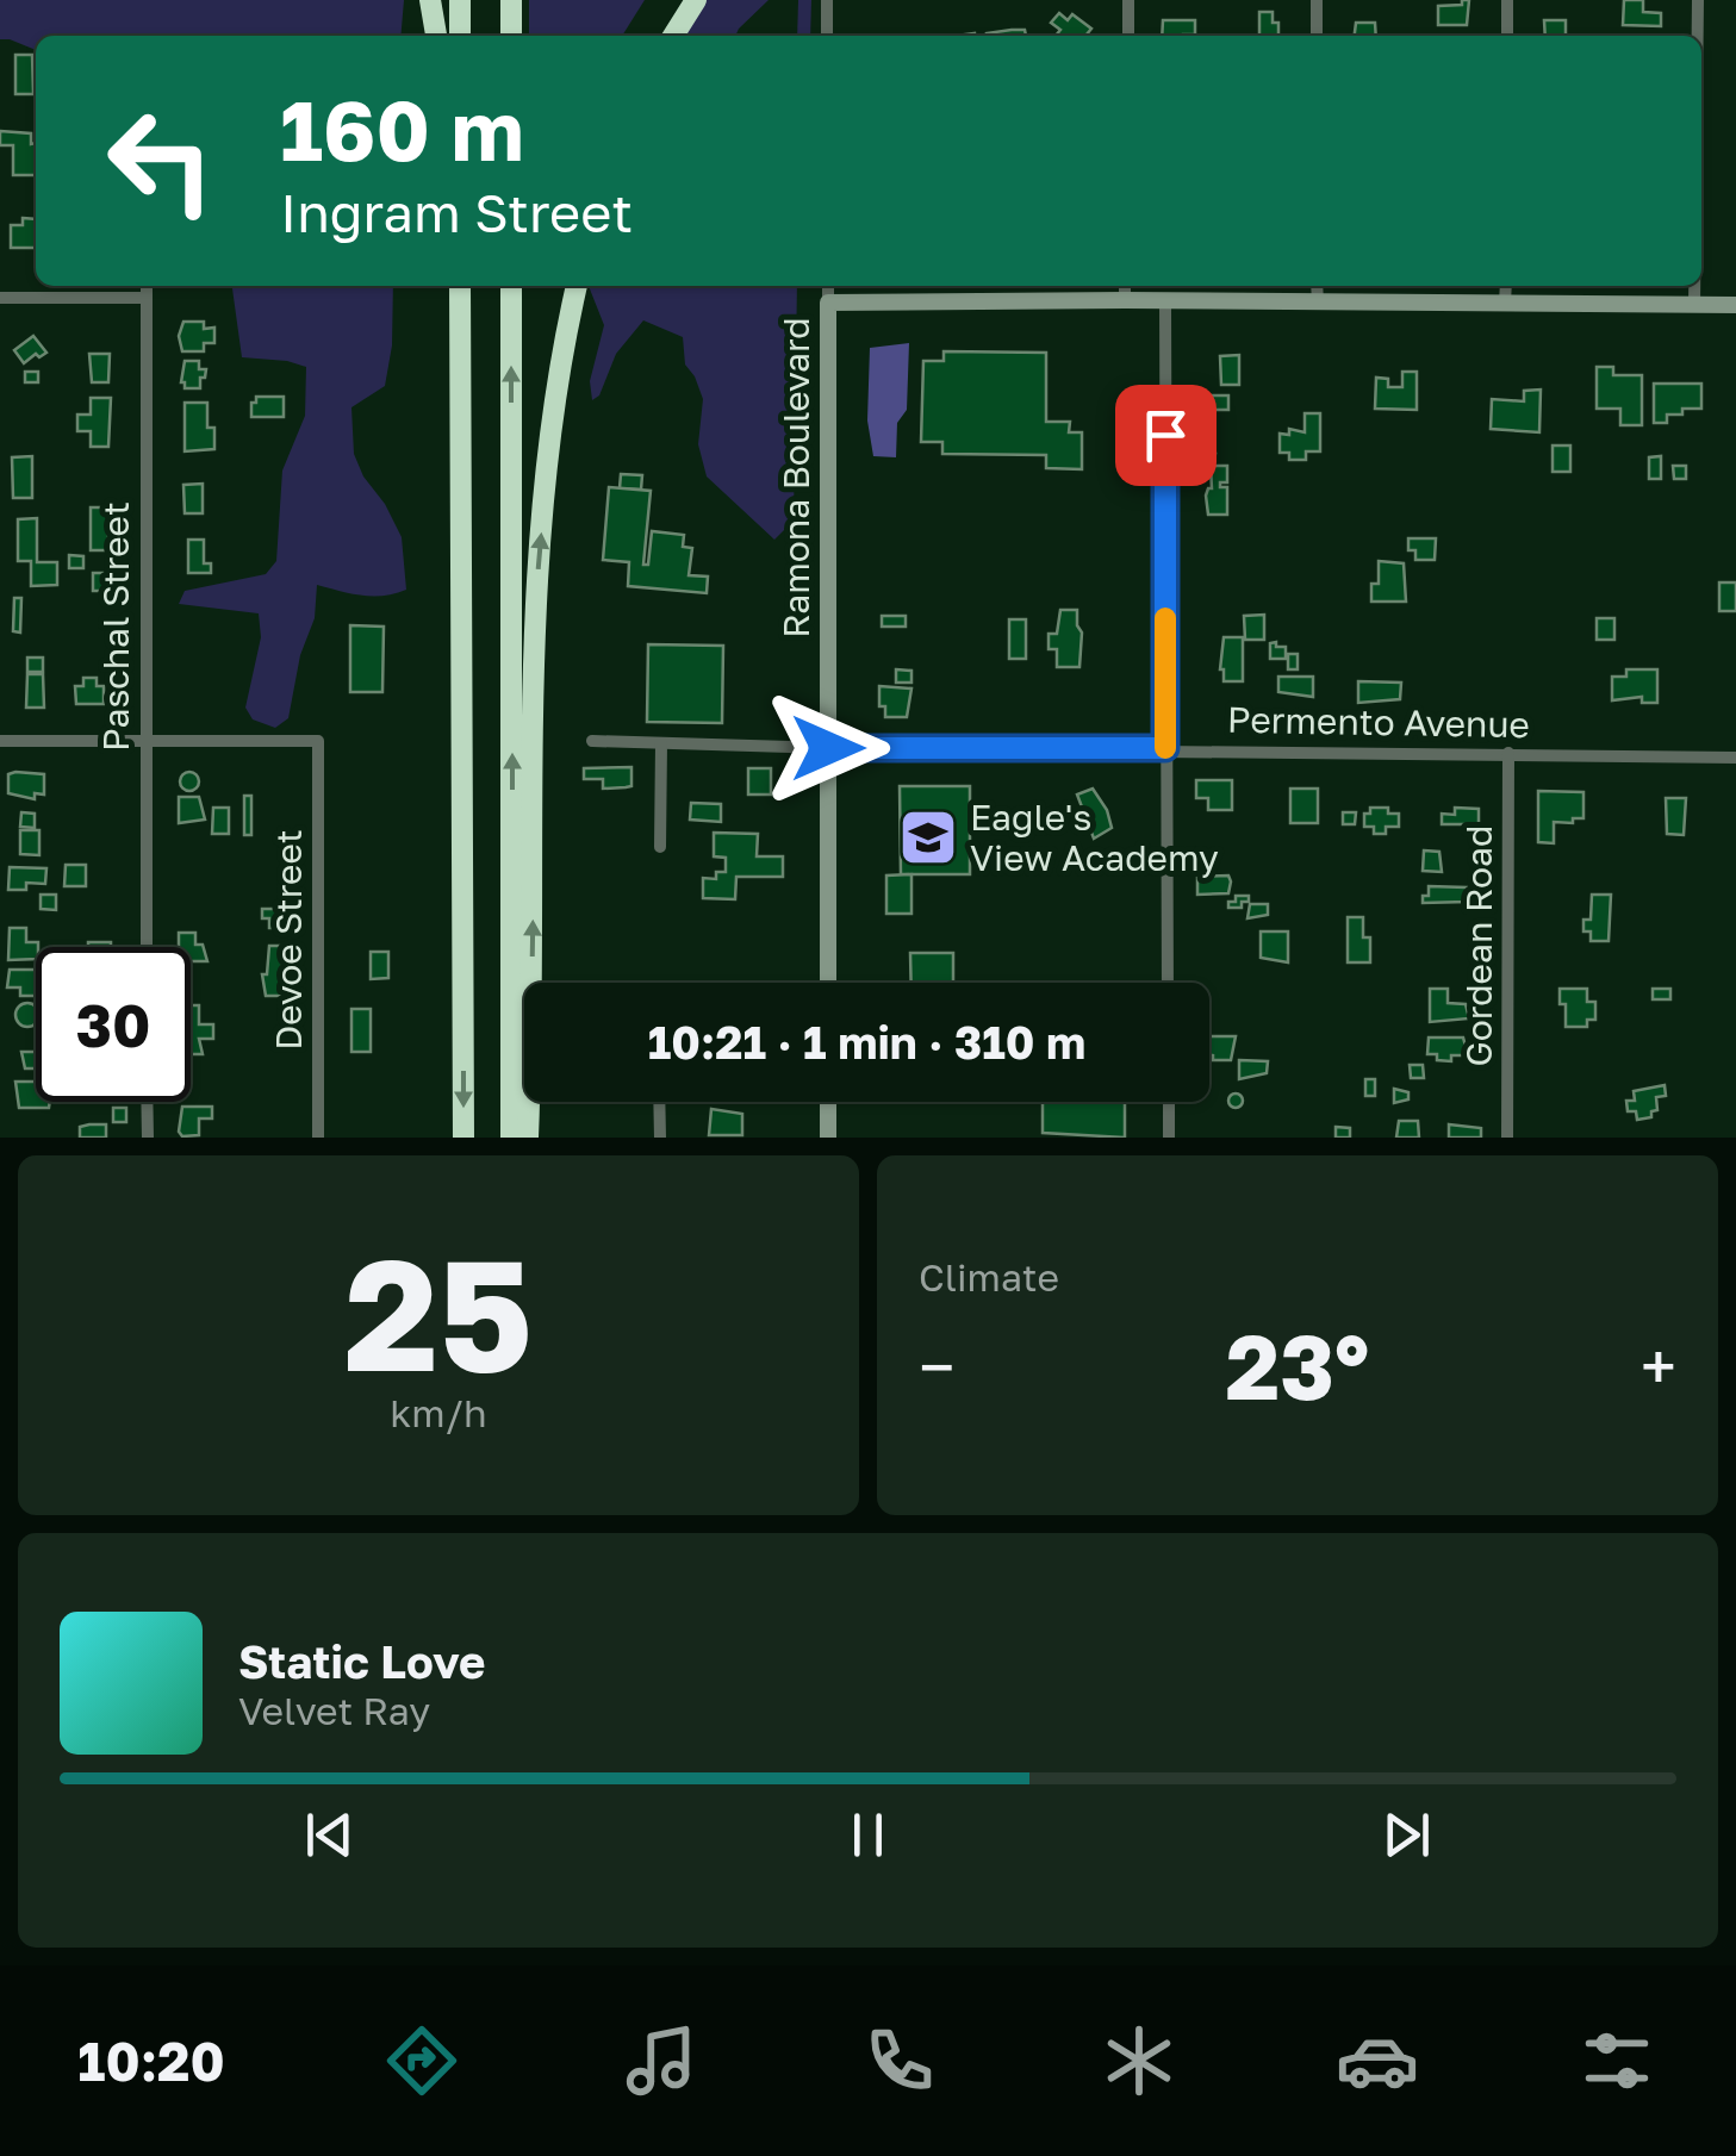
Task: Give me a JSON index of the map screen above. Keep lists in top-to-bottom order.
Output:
{
  "streets": {
    "street": [
      "Ramona Boulevard",
      "Paschal Street",
      "Permento Avenue",
      "Devoe Street",
      "Gordean Road"
    ]
  },
  "crossings": [
    ["Ramona Boulevard", "Permento Avenue"],
    ["Paschal Street", "Devoe Street"],
    ["Permento Avenue", "Gordean Road"]
  ],
  "places": {
    "school or university": ["Eagle's View Academy"]
  },
  "page": {
    "turn": ["160 m", "Ingram Street"],
    "limit": "30",
    "trip": "10:21 · 1 min · 310 m",
    "tile": [
      ["25", "km/h"],
      "Climate"
    ],
    "heat": ["−", "23°", "+"],
    "song": ["Static Love", "Velvet Ray"],
    "tabs": "10:20"
  }
}
